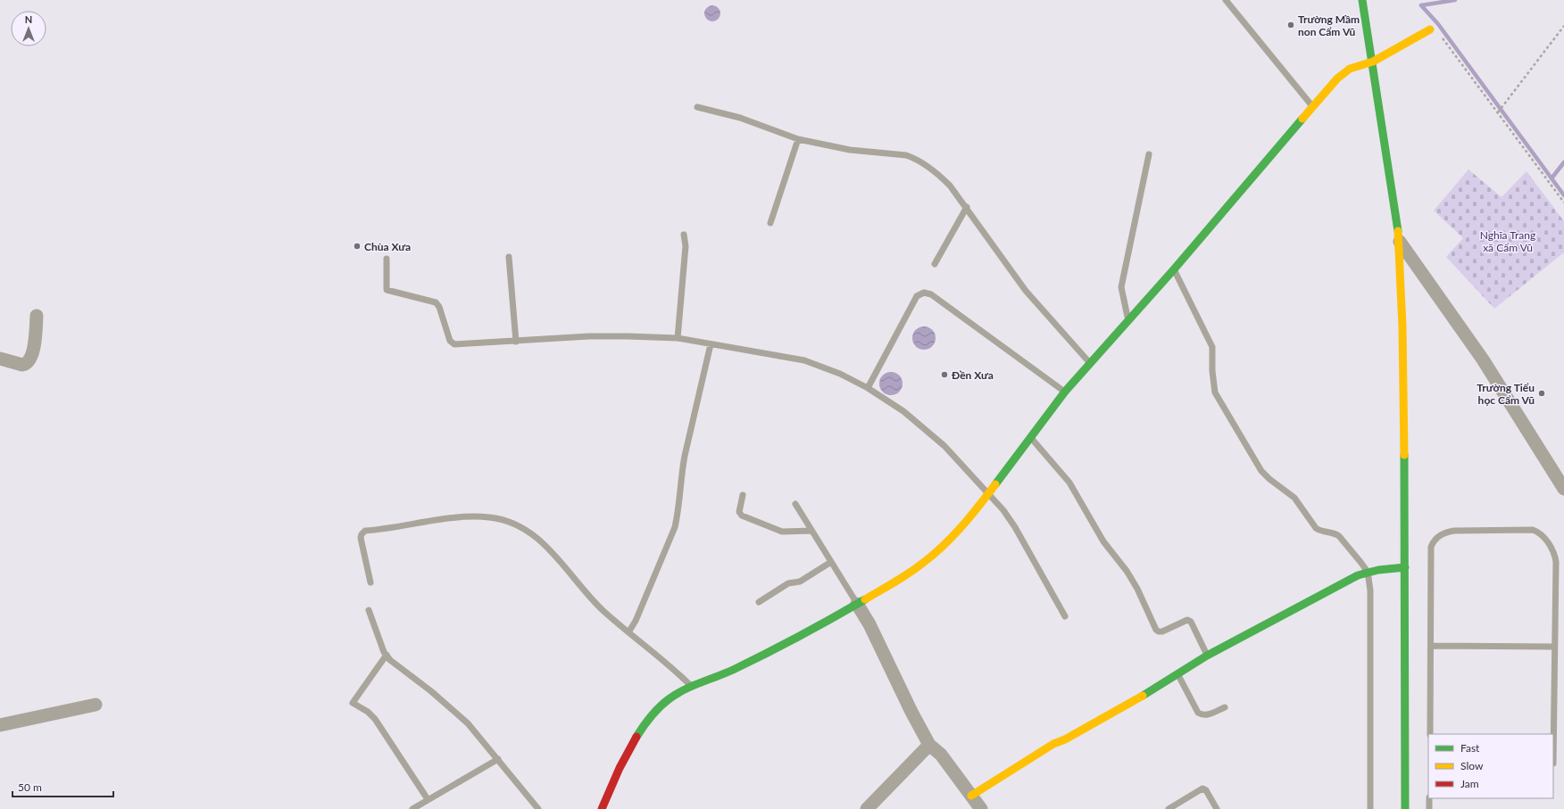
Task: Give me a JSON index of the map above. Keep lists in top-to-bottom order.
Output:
{
  "parks": ["Nghĩa Trang xã Cẩm Vũ"],
  "places": [
    "Trường Mầm non Cẩm Vũ",
    "Chùa Xưa",
    "Đền Xưa",
    "Trường Tiểu học Cẩm Vũ"
  ],
  "legend": ["Fast", "Slow", "Jam"],
  "scale_bar": "50 m",
  "north": "top"
}
